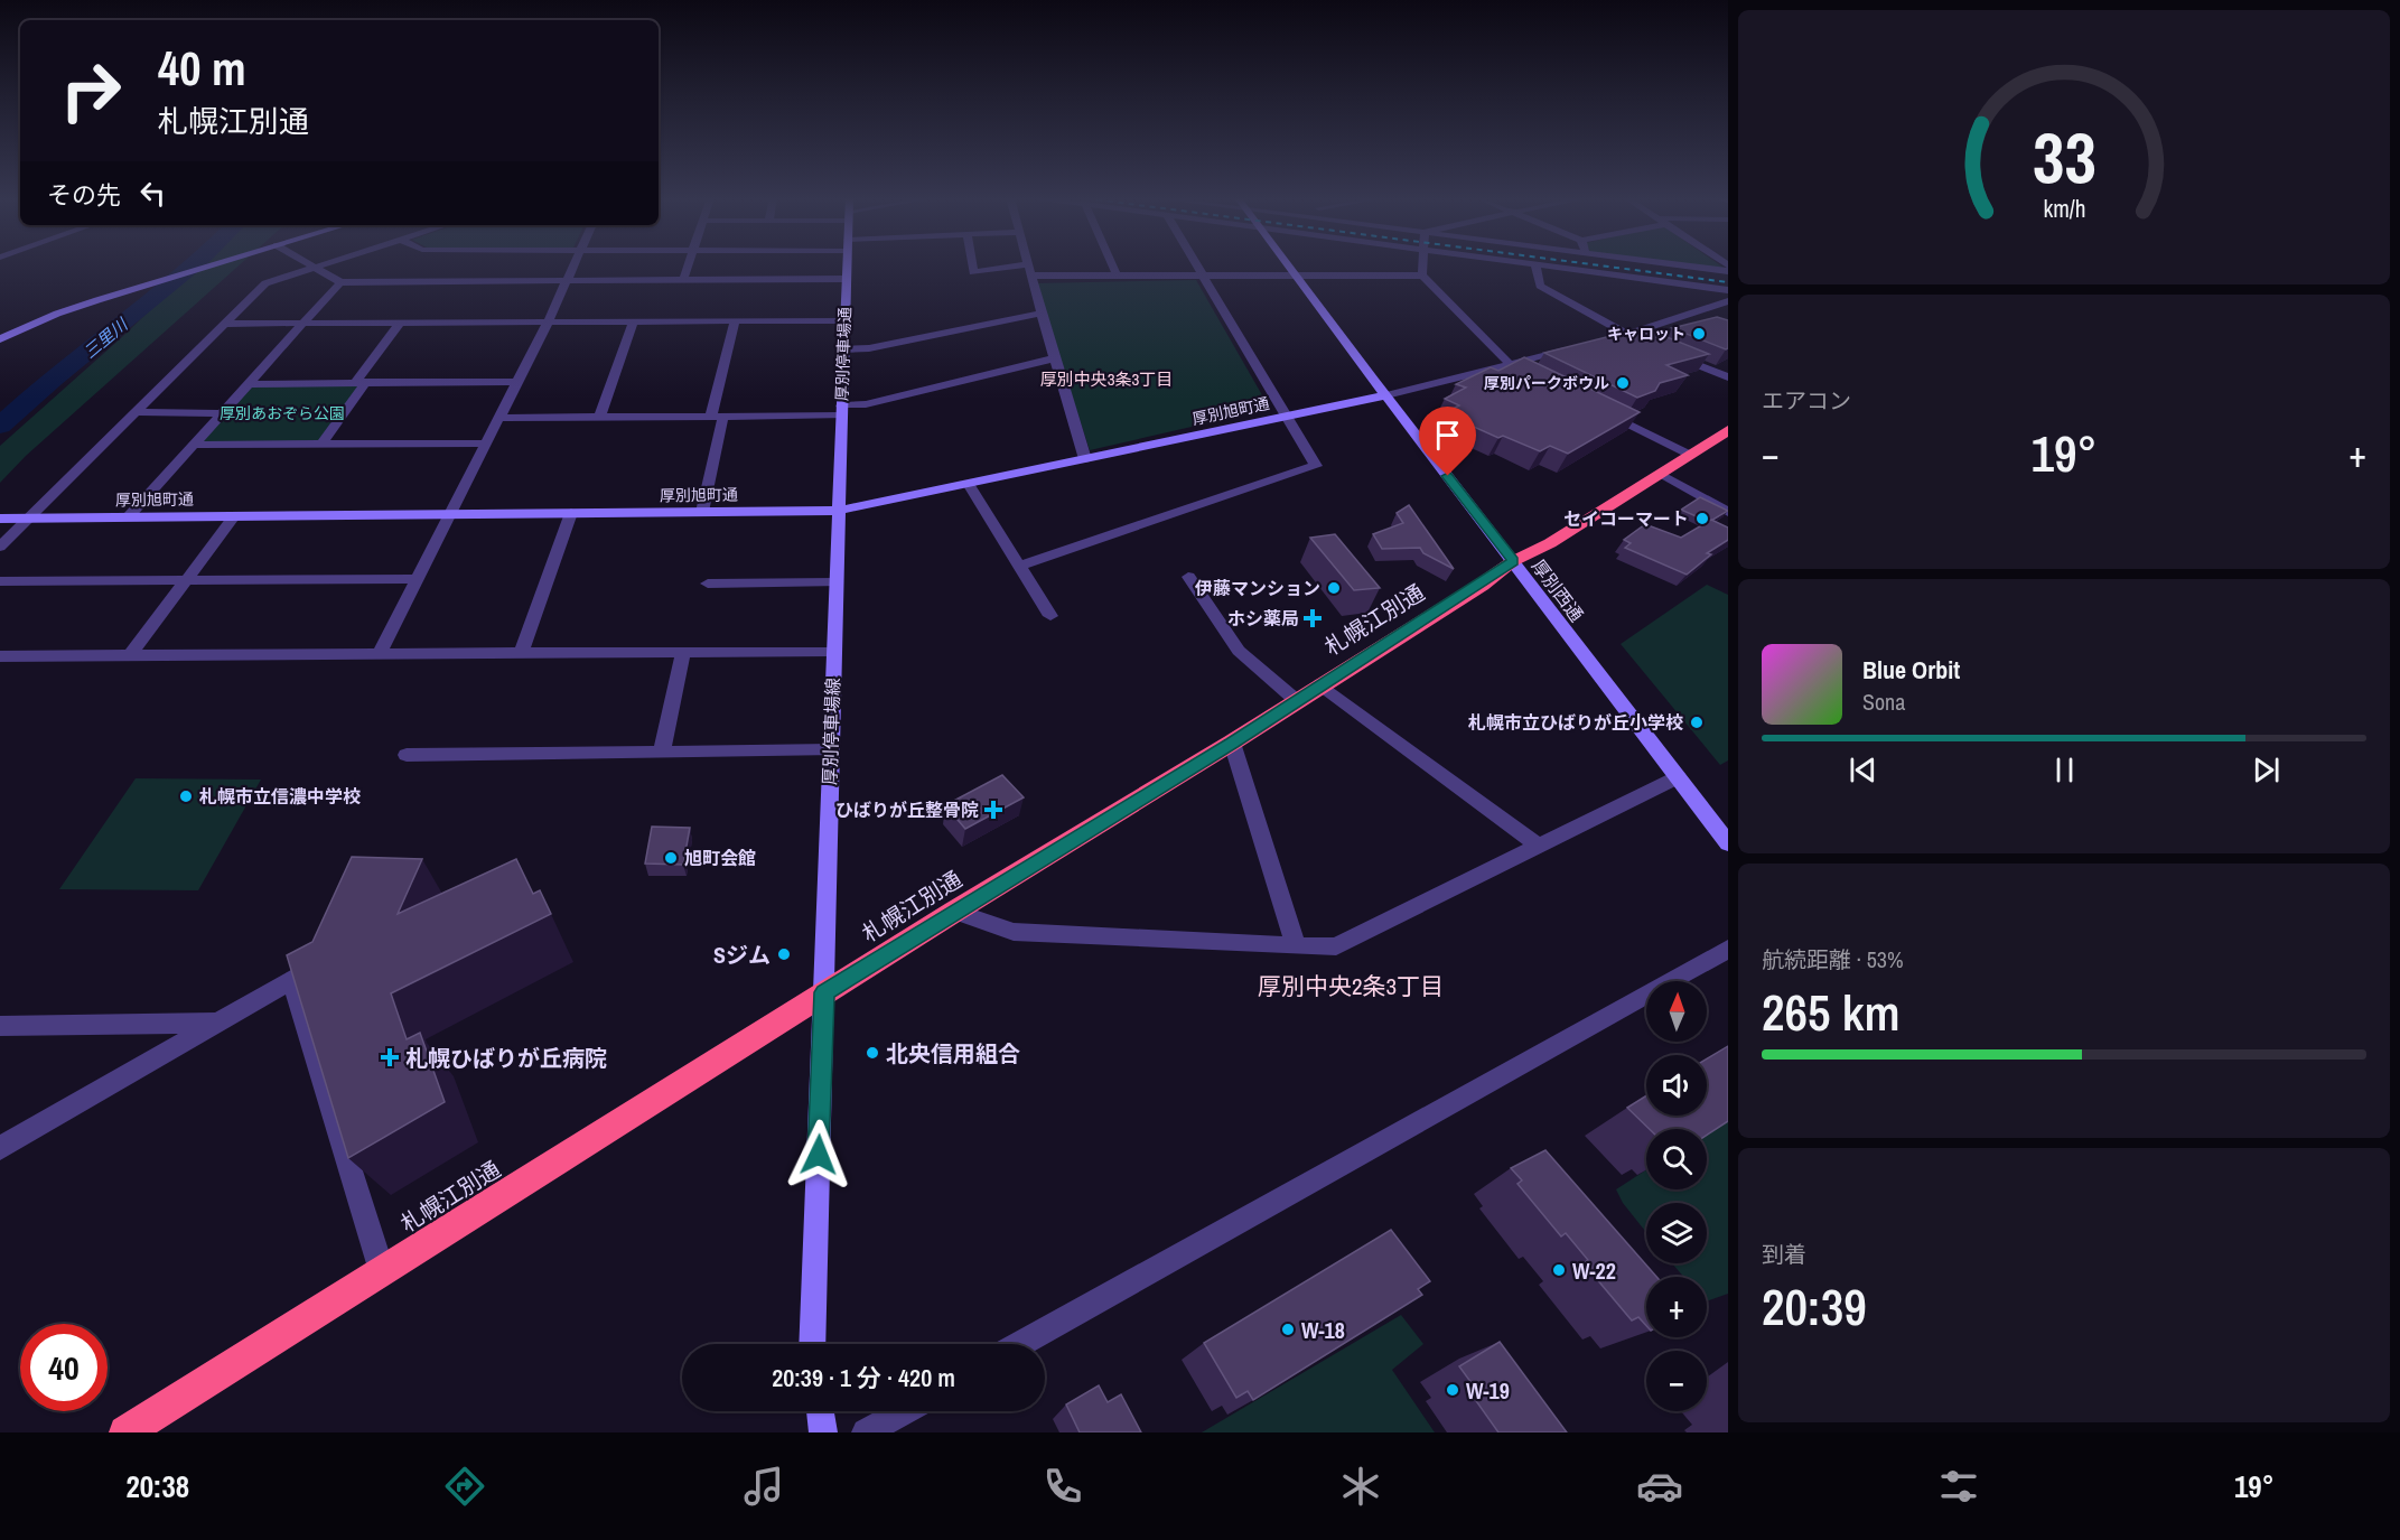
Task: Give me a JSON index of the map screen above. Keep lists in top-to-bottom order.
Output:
{
  "streets": {
    "highway": ["札幌江別通"],
    "street": [
      "厚別停車場通",
      "厚別旭町通",
      "厚別西通",
      "厚別停車場線"
    ]
  },
  "crossings": [
    ["厚別停車場通", "厚別旭町通"],
    ["厚別停車場通", "厚別停車場線"],
    ["厚別旭町通", "厚別西通"],
    ["厚別旭町通", "厚別停車場線"],
    ["厚別西通", "札幌江別通"],
    ["札幌江別通", "厚別停車場線"]
  ],
  "districts": ["厚別中央3条3丁目", "厚別中央2条3丁目"],
  "water": ["三里川"],
  "parks": ["厚別あおぞら公園"],
  "places": {
    "other": [
      "キャロット",
      "厚別パークボウル",
      "セイコーマート",
      "伊藤マンション",
      "札幌市立ひばりが丘小学校",
      "札幌市立信濃中学校",
      "旭町会館",
      "Sジム",
      "北央信用組合",
      "W-22",
      "W-18",
      "W-19"
    ],
    "health": ["ホシ薬局", "ひばりが丘整骨院", "札幌ひばりが丘病院"]
  },
  "north": "top",
  "page": {
    "turn": ["40 m", "札幌江別通"],
    "then": "その先",
    "tile": [
      "エアコン",
      ["航続距離 · 53%", "265 km"],
      ["到着", "20:39"]
    ],
    "heat": ["−", "19°", "+"],
    "song": ["Blue Orbit", "Sona"],
    "map_buttons": ["+", "−"],
    "limit": "40",
    "trip": "20:39 · 1 分 · 420 m",
    "tabs": ["20:38", "19°"],
    "gauge": ["33", "km/h"]
  }
}
